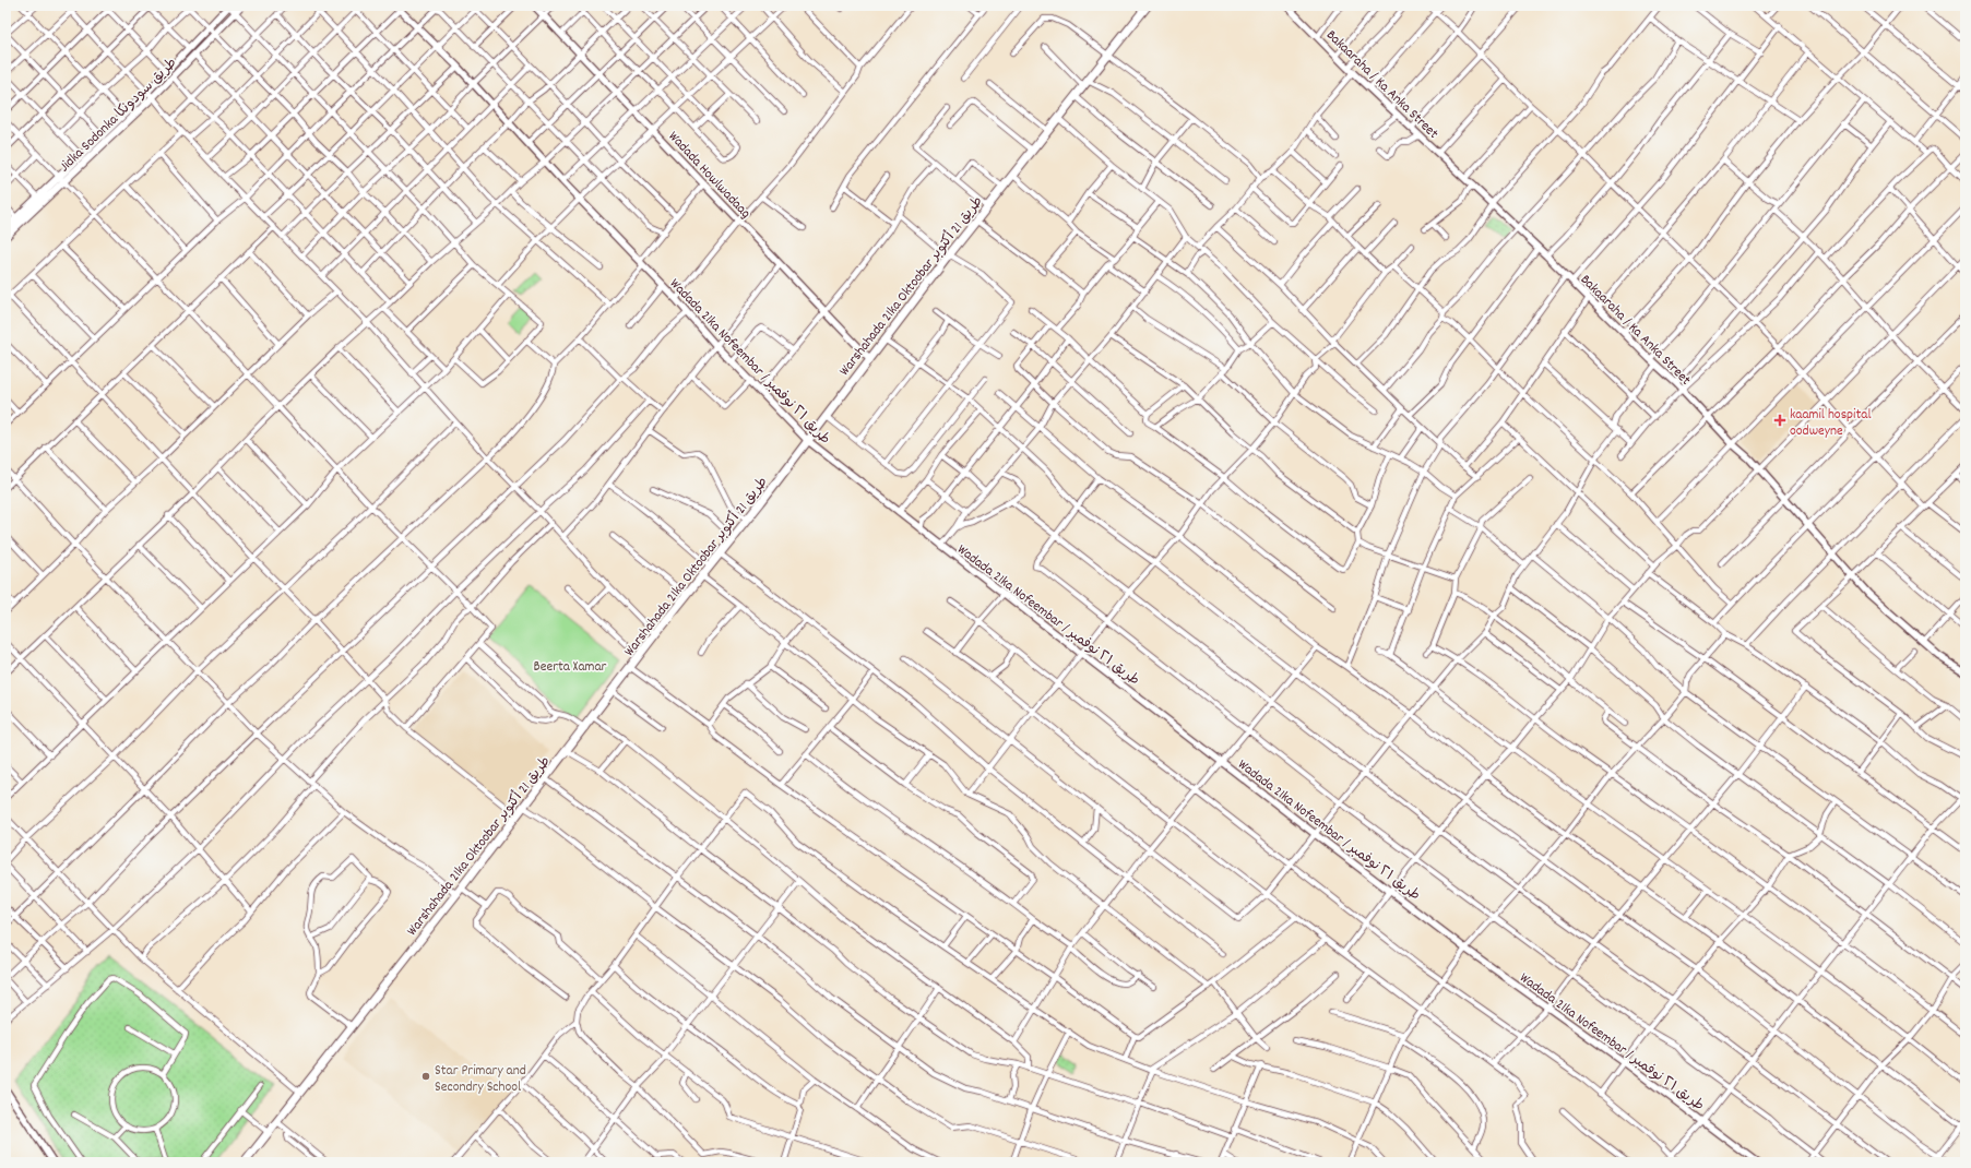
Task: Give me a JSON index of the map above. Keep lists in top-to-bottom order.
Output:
{
  "streets": {
    "main road": ["Jidka Sodonka طريق سودونكا", "Warshahada 21ka Oktoobar طريق 21 أكتوبر"],
    "street": ["Bakaaraha / Ka Anka Street", "Wadada Howlwadaag", "Wadada 21ka Nofeembar / طريق ٢١ نوفمبر"]
  },
  "crossings": [
    ["Wadada Howlwadaag", "Warshahada 21ka Oktoobar طريق 21 أكتوبر"],
    ["Warshahada 21ka Oktoobar طريق 21 أكتوبر", "Wadada 21ka Nofeembar / طريق ٢١ نوفمبر"]
  ],
  "parks": ["Beerta Xamar"],
  "places": {
    "health": ["kaamil hospital oodweyne"],
    "other": ["Star Primary and Secondry School"]
  }
}
